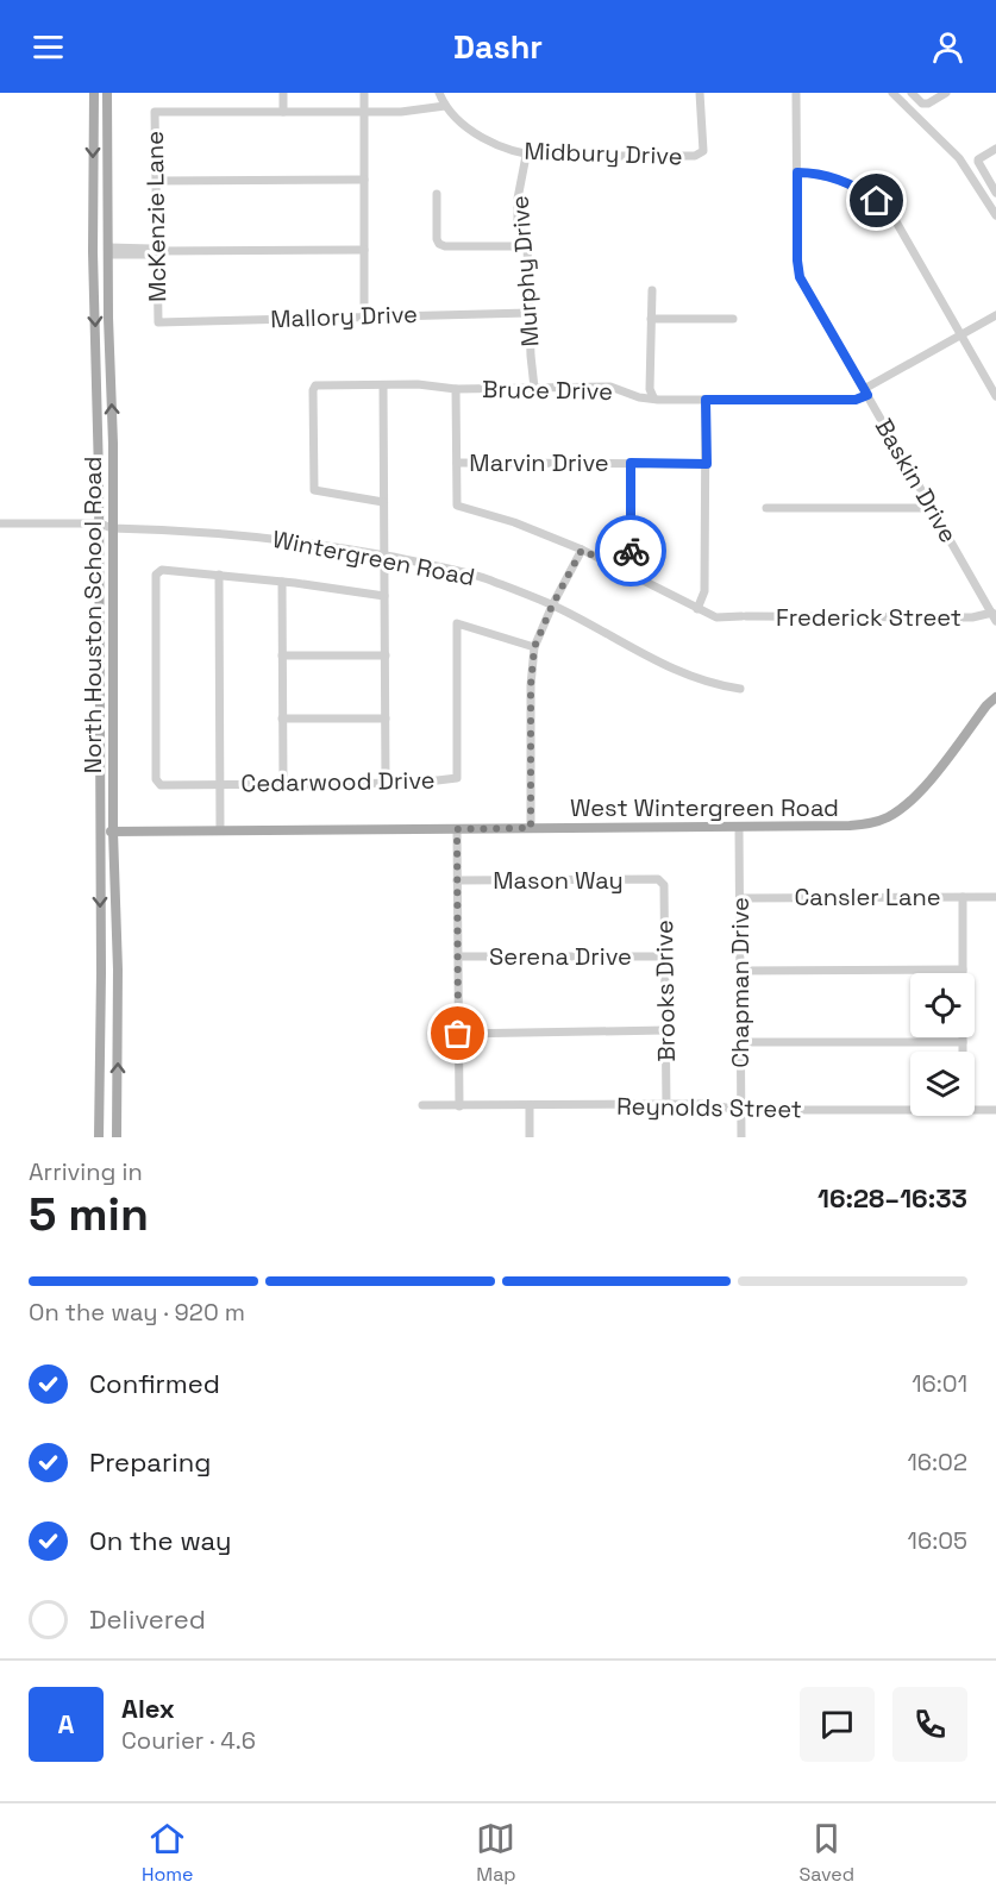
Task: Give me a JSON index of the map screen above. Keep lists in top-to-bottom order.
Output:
{
  "streets": {
    "main road": ["North Houston School Road", "West Wintergreen Road"],
    "street": [
      "Midbury Drive",
      "McKenzie Lane",
      "Murphy Drive",
      "Mallory Drive",
      "Bruce Drive",
      "Marvin Drive",
      "Baskin Drive",
      "Wintergreen Road",
      "Frederick Street",
      "Cedarwood Drive",
      "Mason Way",
      "Cansler Lane",
      "Serena Drive",
      "Chapman Drive",
      "Brooks Drive",
      "Reynolds Street"
    ]
  },
  "crossings": [
    ["Midbury Drive", "Murphy Drive"],
    ["McKenzie Lane", "Mallory Drive"],
    ["Murphy Drive", "Mallory Drive"],
    ["Murphy Drive", "Bruce Drive"],
    ["Bruce Drive", "Baskin Drive"],
    ["Bruce Drive", "Frederick Street"],
    ["Marvin Drive", "Frederick Street"],
    ["Baskin Drive", "Frederick Street"],
    ["Wintergreen Road", "North Houston School Road"],
    ["North Houston School Road", "West Wintergreen Road"],
    ["West Wintergreen Road", "Chapman Drive"],
    ["Mason Way", "Brooks Drive"],
    ["Cansler Lane", "Chapman Drive"],
    ["Serena Drive", "Brooks Drive"],
    ["Chapman Drive", "Reynolds Street"],
    ["Brooks Drive", "Reynolds Street"]
  ],
  "page": {
    "header": "Dashr",
    "heading": ["5 min", "Arriving in", "16:28–16:33"],
    "panel": ["Alex", "Courier · 4.6"],
    "bar": "On the way · 920 m",
    "list": [
      ["Confirmed", "16:01"],
      ["Preparing", "16:02"],
      ["On the way", "16:05"],
      "Delivered"
    ],
    "round": "A",
    "tabs": ["Home", "Map", "Saved"]
  }
}
